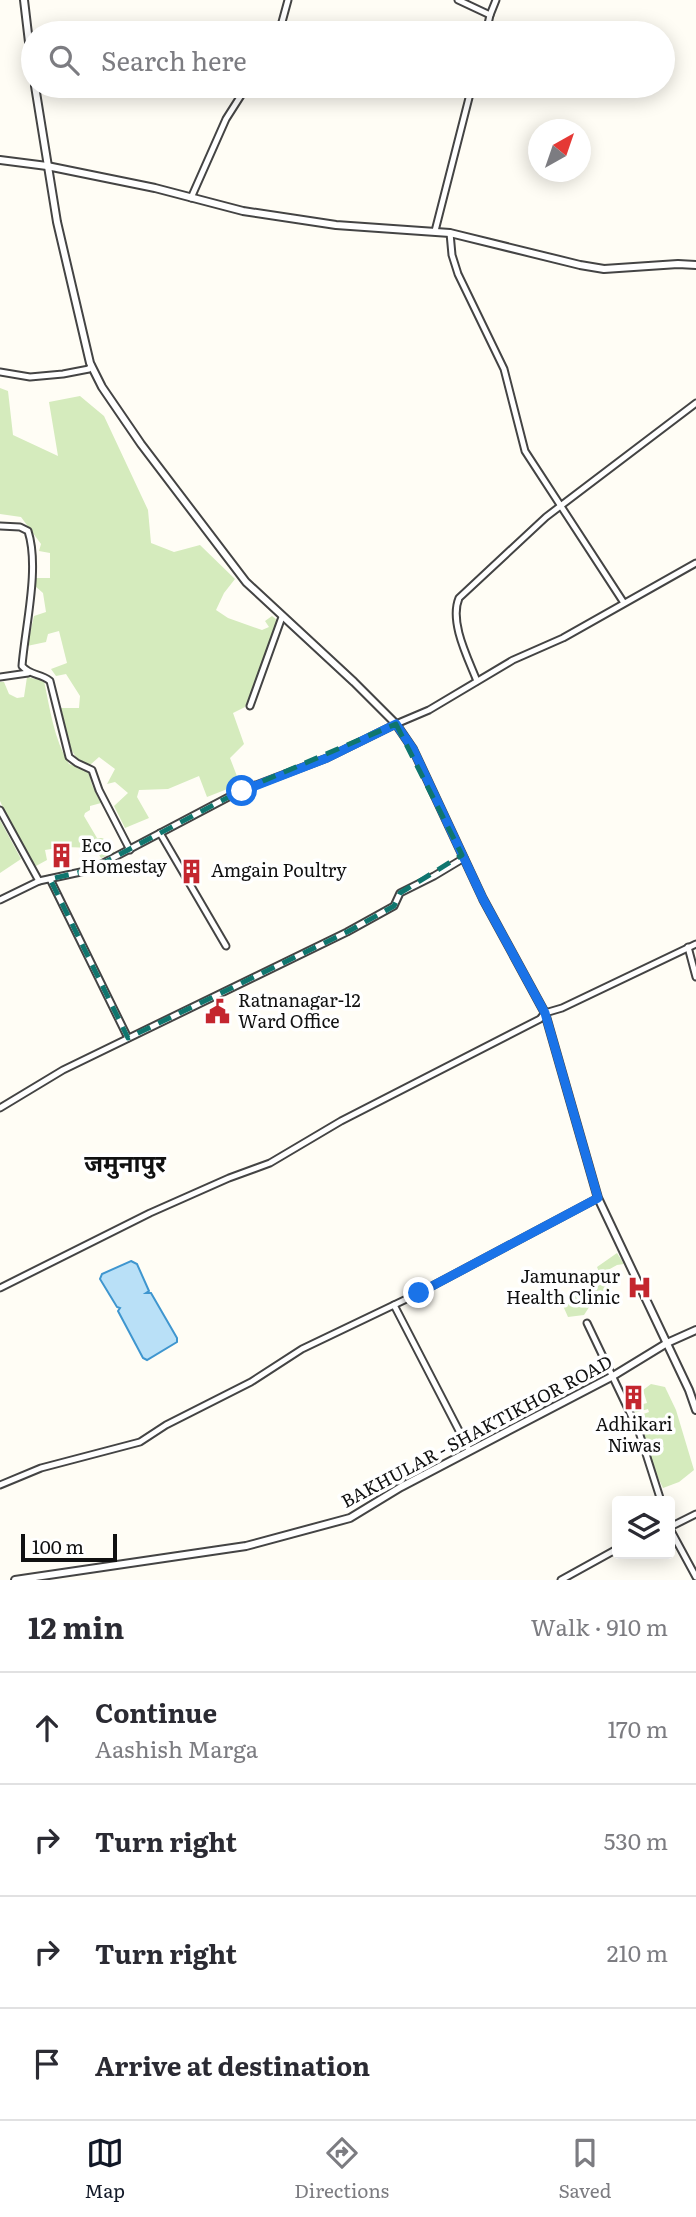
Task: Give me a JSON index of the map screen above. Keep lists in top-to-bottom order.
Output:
{
  "streets": {
    "street": ["BAKHULAR - SHAKTIKHOR ROAD"]
  },
  "districts": ["जमुनापुर"],
  "places": {
    "building": ["Eco Homestay", "Amgain Poultry", "Adhikari Niwas"],
    "public building": ["Ratnanagar-12 Ward Office"],
    "hospital": ["Jamunapur Health Clinic"]
  },
  "scale_bar": "100 m",
  "north": "top right",
  "page": {
    "search": "Search here",
    "scale": "100 m",
    "heading": ["12 min", "Walk · 910 m"],
    "list": [
      ["Continue", "Aashish Marga", "170 m"],
      ["Turn right", "530 m"],
      ["Turn right", "210 m"],
      "Arrive at destination"
    ],
    "nav": ["Map", "Directions", "Saved"]
  }
}
